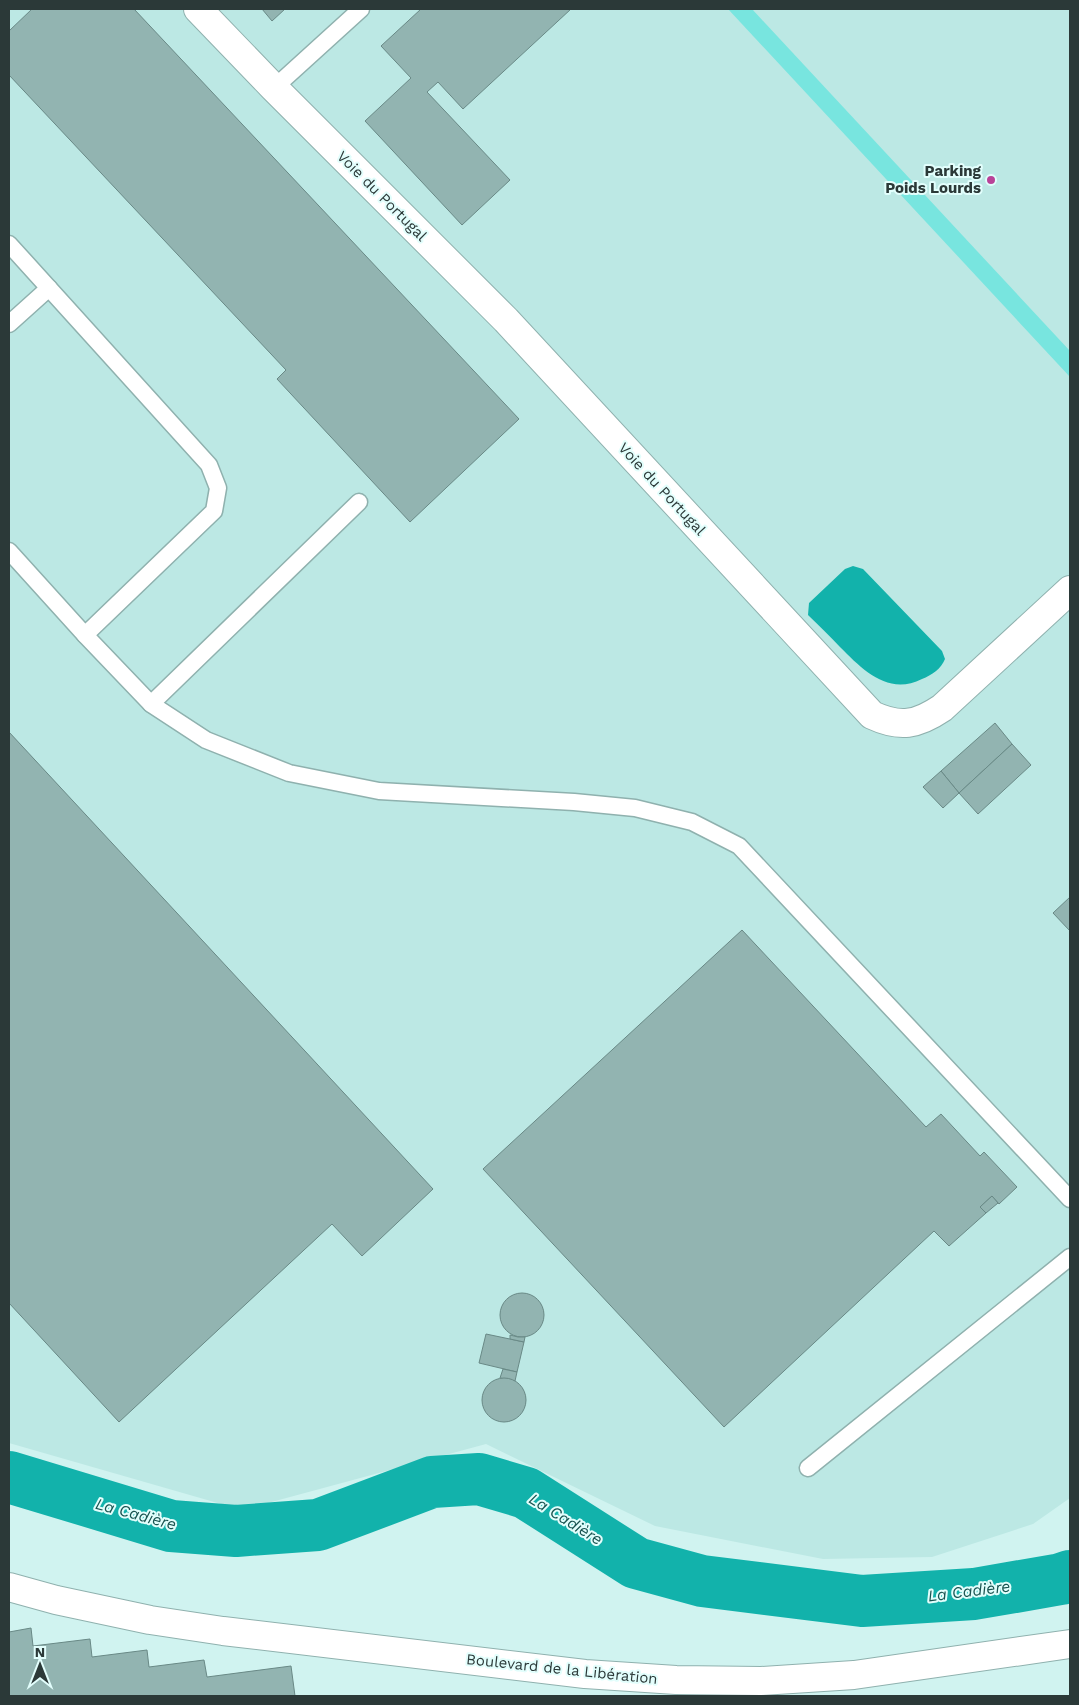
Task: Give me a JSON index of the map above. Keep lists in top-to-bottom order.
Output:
{
  "streets": {
    "street": ["Voie du Portugal", "Boulevard de la Libération"]
  },
  "water": ["La Cadière"],
  "places": ["Parking Poids Lourds"],
  "north": "top"
}
